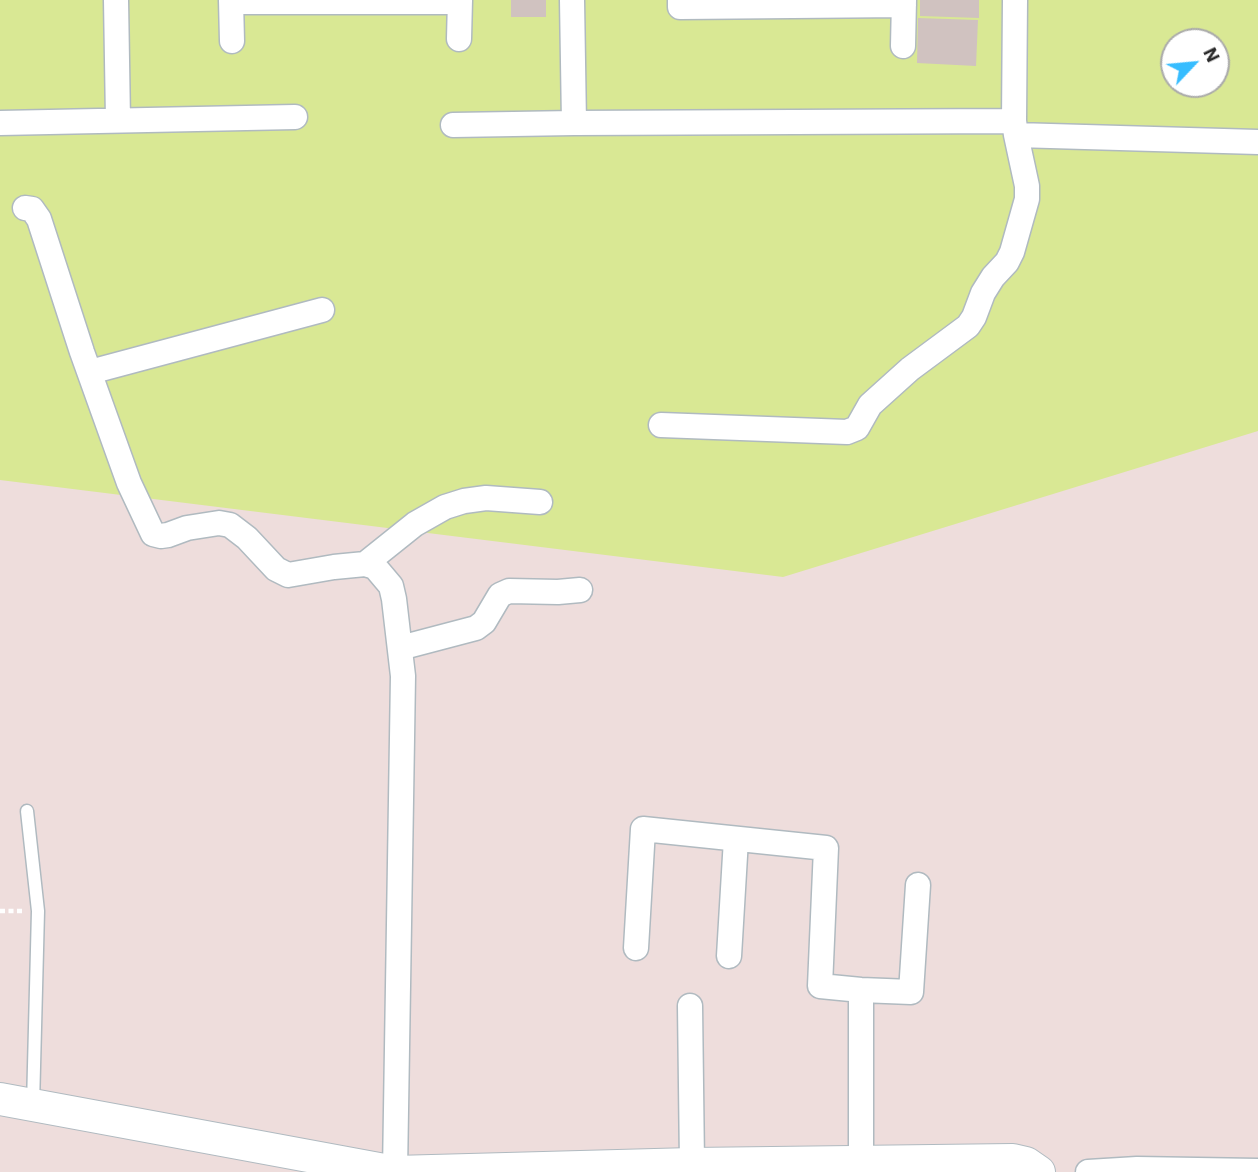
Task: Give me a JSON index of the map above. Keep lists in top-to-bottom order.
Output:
{
  "north": "top right"
}
